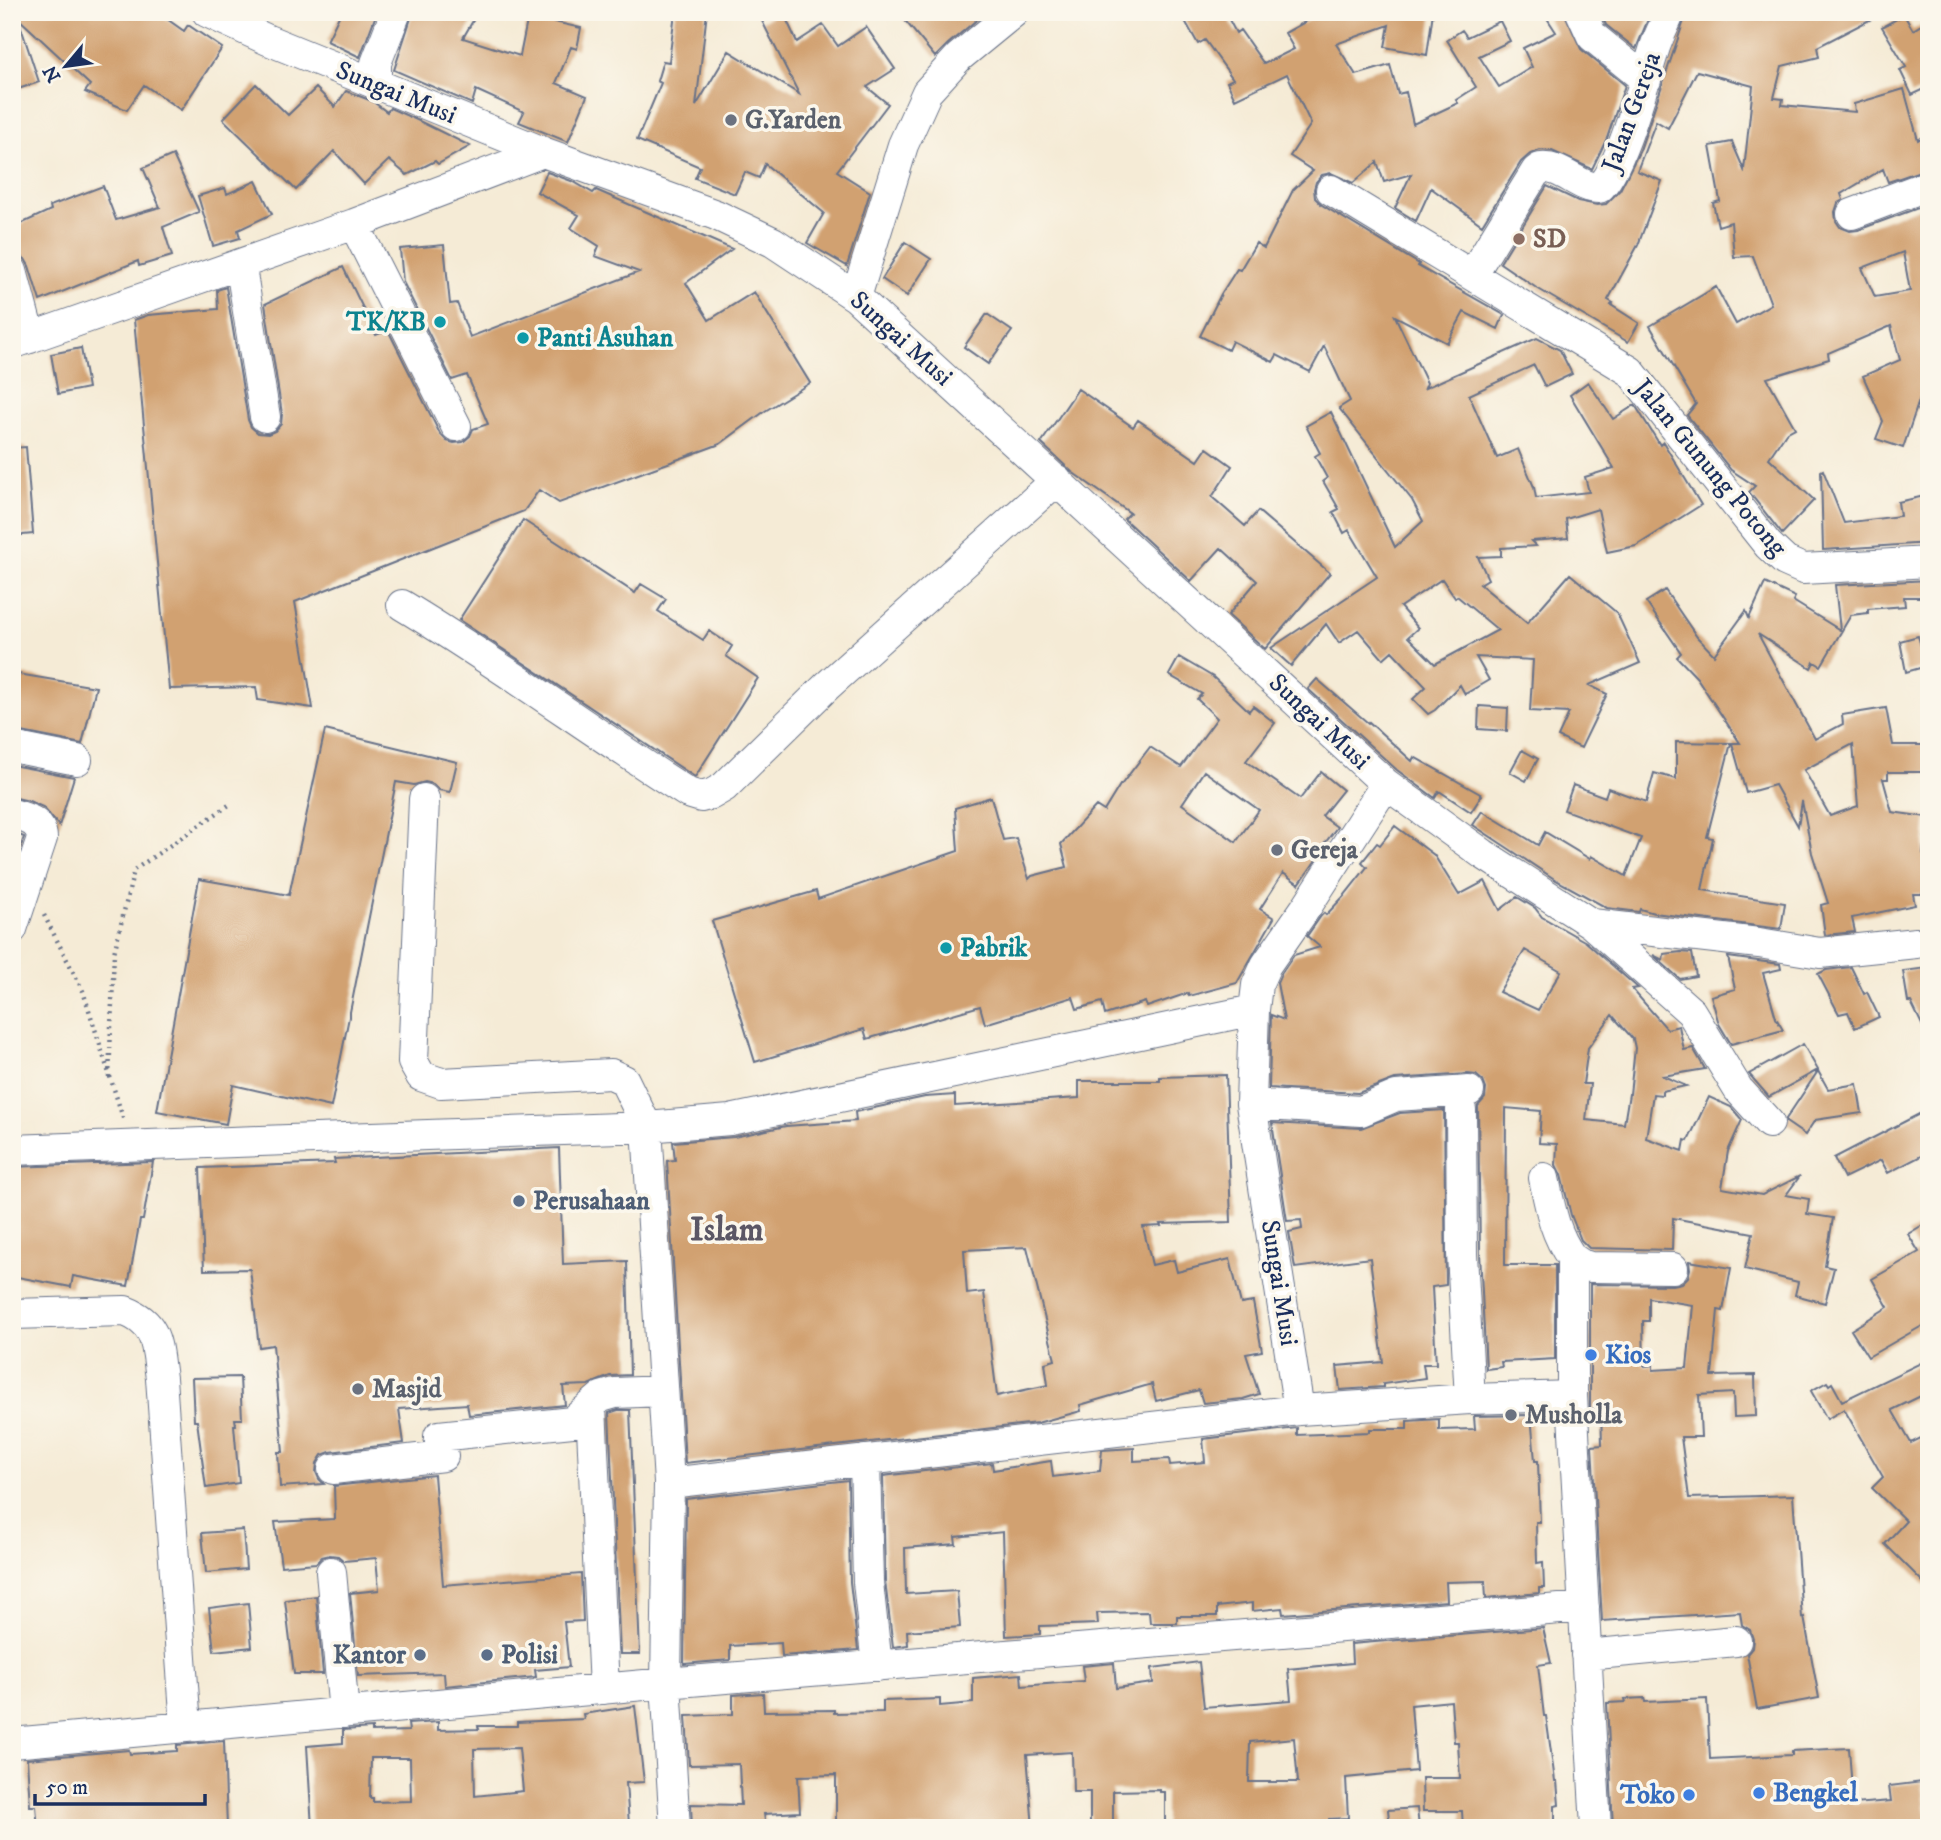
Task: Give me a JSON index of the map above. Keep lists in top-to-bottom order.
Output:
{
  "streets": {
    "street": ["Sungai Musi", "Jalan Gereja", "Jalan Gunung Potong"]
  },
  "crossings": [
    ["Jalan Gereja", "Jalan Gunung Potong"]
  ],
  "districts": ["Islam"],
  "places": [
    "G.Yarden",
    "SD",
    "TK/KB",
    "Panti Asuhan",
    "Gereja",
    "Pabrik",
    "Perusahaan",
    "Kios",
    "Masjid",
    "Musholla",
    "Kantor",
    "Polisi",
    "Bengkel",
    "Toko"
  ],
  "scale_bar": "50 m",
  "north": "bottom left"
}
